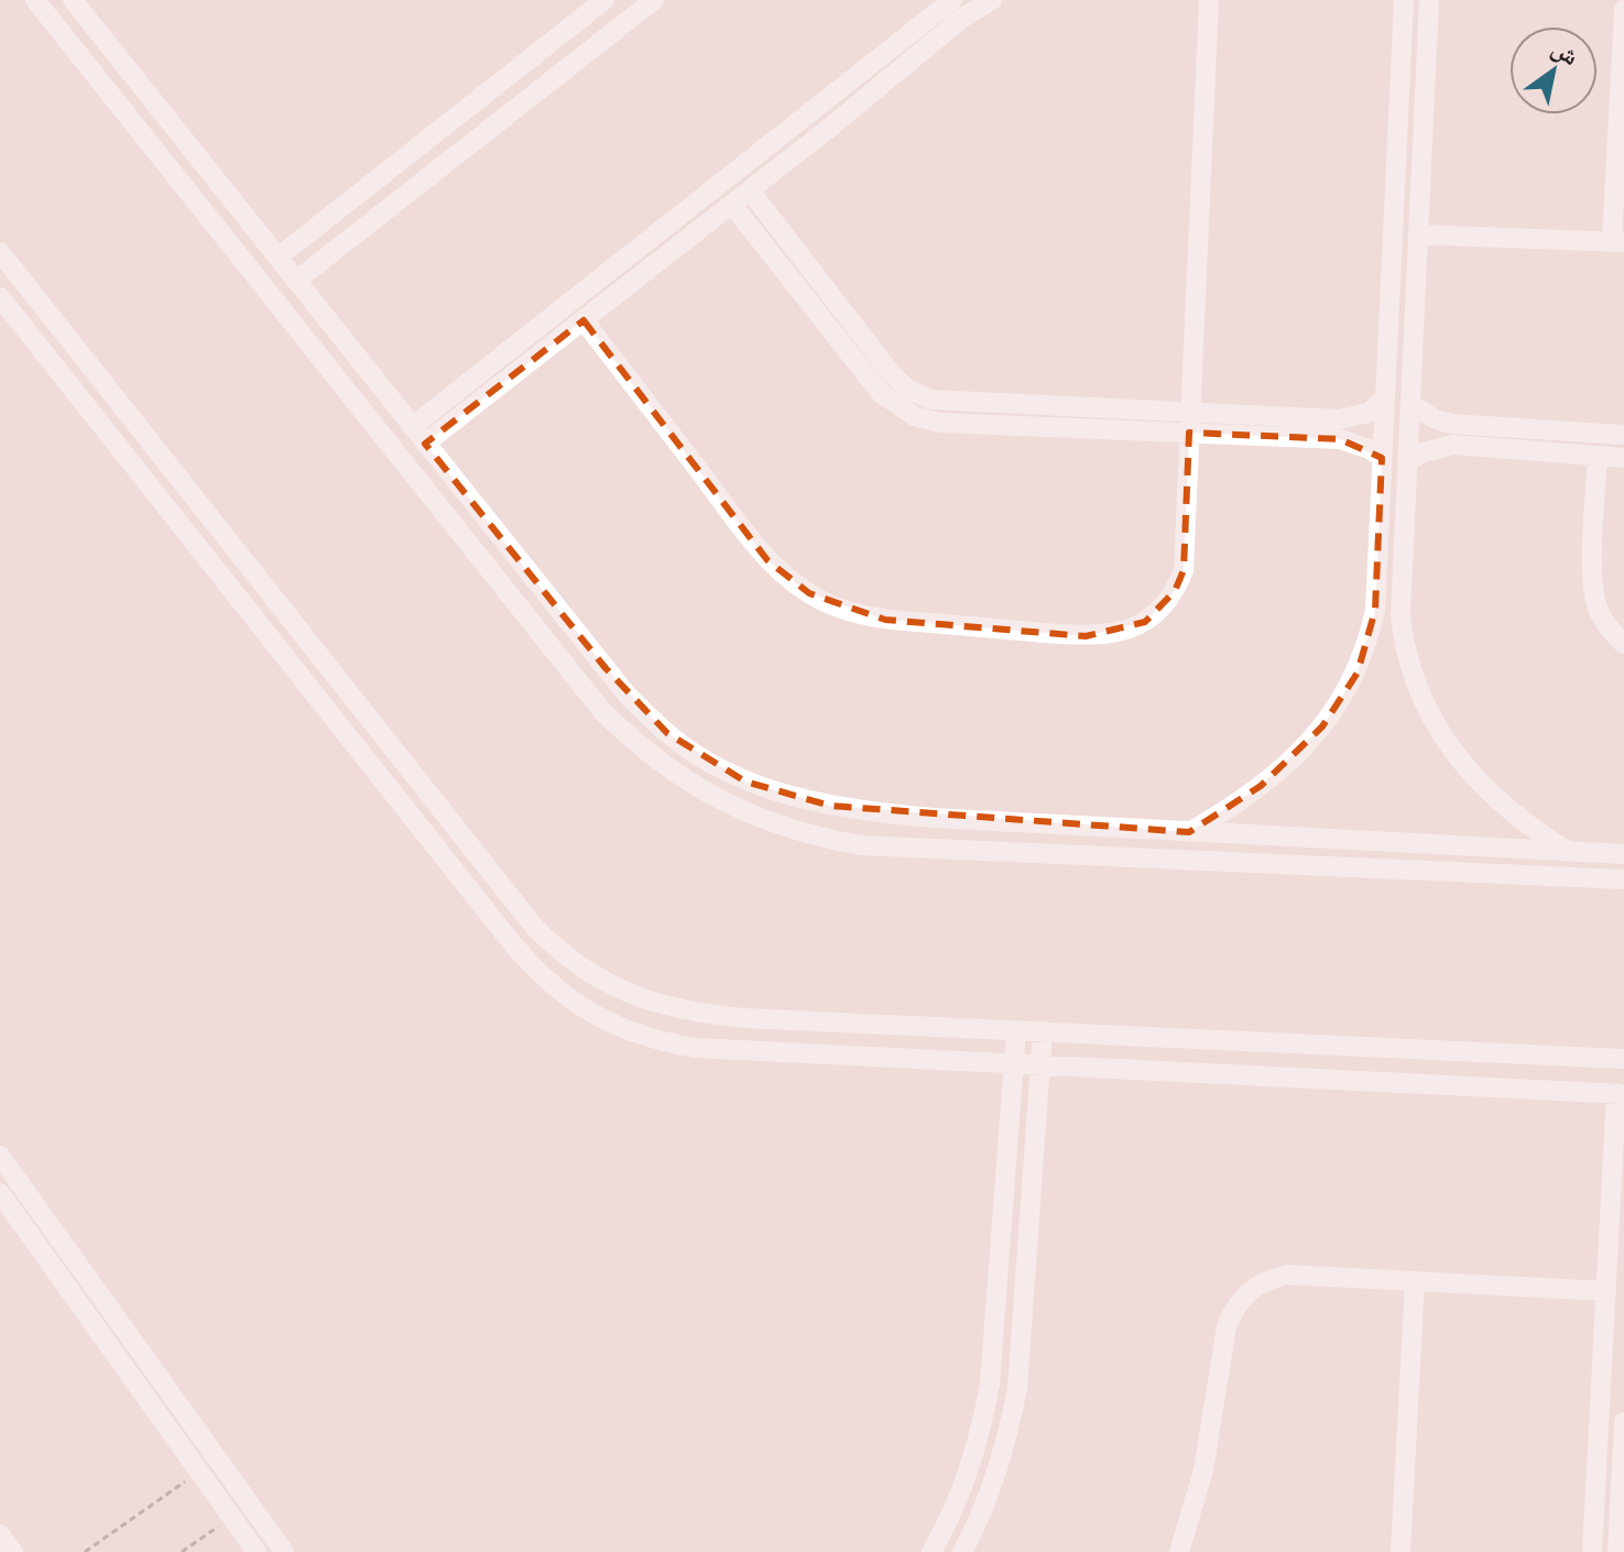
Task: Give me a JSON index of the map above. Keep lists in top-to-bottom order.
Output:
{
  "north": "top right"
}
